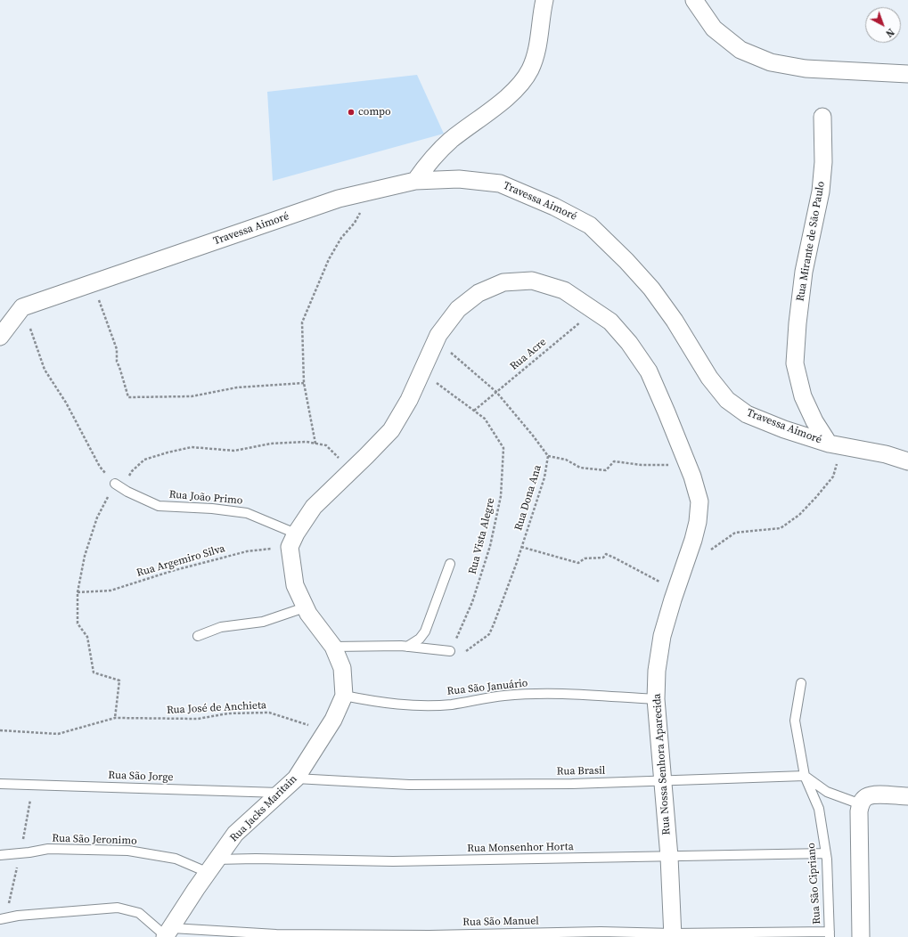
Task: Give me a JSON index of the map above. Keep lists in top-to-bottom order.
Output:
{
  "streets": {
    "street": [
      "Travessa Aimoré",
      "Rua Mirante de Sāo Paulo",
      "Rua Nossa Senhora Aparecida",
      "Rua Jacks Maritain"
    ],
    "lane": [
      "Rua João Primo",
      "Rua São Januário",
      "Rua Brasil",
      "Rua São Jorge",
      "Rua São Jeronimo",
      "Rua Monsenhor Horta",
      "Rua São Cipriano",
      "Rua São Manuel"
    ],
    "path": [
      "Rua Acre",
      "Rua Dona Ana",
      "Rua Vista Alegre",
      "Rua Argemiro Silva",
      "Rua José de Anchieta"
    ]
  },
  "crossings": [
    ["Travessa Aimoré", "Rua Mirante de Sāo Paulo"],
    ["Rua Acre", "Rua Dona Ana"],
    ["Rua Acre", "Rua Vista Alegre"],
    ["Rua Acre", "Rua Nossa Senhora Aparecida"],
    ["Rua João Primo", "Rua Argemiro Silva"],
    ["Rua João Primo", "Rua Nossa Senhora Aparecida"],
    ["Rua Dona Ana", "Rua Vista Alegre"],
    ["Rua Dona Ana", "Rua Nossa Senhora Aparecida"],
    ["Rua Vista Alegre", "Rua Nossa Senhora Aparecida"],
    ["Rua Argemiro Silva", "Rua Nossa Senhora Aparecida"],
    ["Rua São Januário", "Rua Nossa Senhora Aparecida"],
    ["Rua São Januário", "Rua Jacks Maritain"],
    ["Rua José de Anchieta", "Rua Jacks Maritain"],
    ["Rua Nossa Senhora Aparecida", "Rua Brasil"],
    ["Rua Nossa Senhora Aparecida", "Rua Monsenhor Horta"],
    ["Rua Nossa Senhora Aparecida", "Rua São Manuel"],
    ["Rua Brasil", "Rua Jacks Maritain"],
    ["Rua Brasil", "Rua São Cipriano"],
    ["Rua São Jorge", "Rua Jacks Maritain"],
    ["Rua Jacks Maritain", "Rua São Jeronimo"],
    ["Rua Jacks Maritain", "Rua Monsenhor Horta"],
    ["Rua Jacks Maritain", "Rua São Manuel"],
    ["Rua São Jeronimo", "Rua Monsenhor Horta"],
    ["Rua Monsenhor Horta", "Rua São Cipriano"],
    ["Rua São Cipriano", "Rua São Manuel"]
  ],
  "places": ["compo"],
  "north": "bottom right"
}
